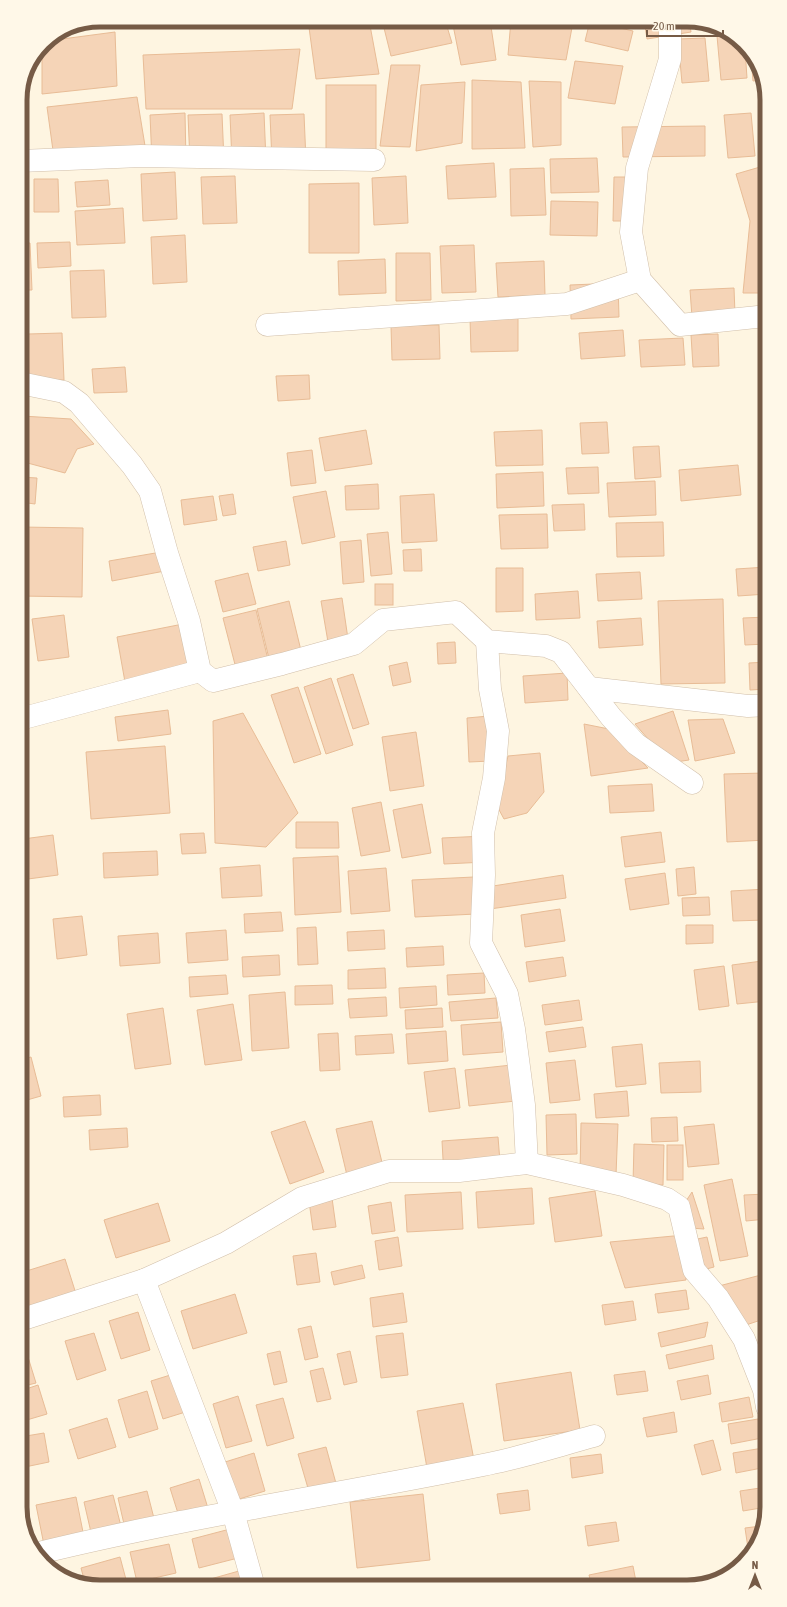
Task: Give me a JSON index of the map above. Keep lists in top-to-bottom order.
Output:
{
  "scale_bar": "20 m",
  "north": "top"
}
